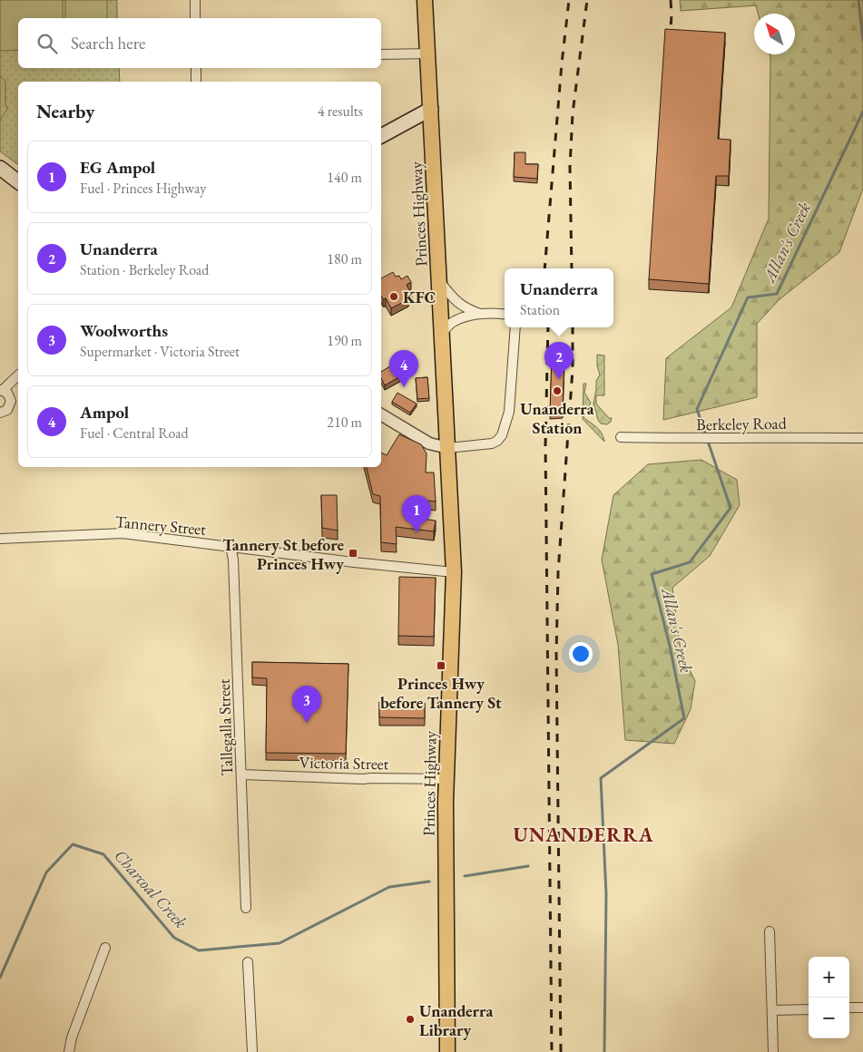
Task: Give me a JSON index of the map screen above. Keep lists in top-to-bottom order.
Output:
{
  "streets": {
    "main road": ["Princes Highway"],
    "street": [
      "Berkeley Road",
      "Tannery Street",
      "Tallegalla Street",
      "Victoria Street"
    ]
  },
  "crossings": [
    ["Princes Highway", "Tannery Street"],
    ["Princes Highway", "Victoria Street"],
    ["Tannery Street", "Tallegalla Street"],
    ["Tallegalla Street", "Victoria Street"]
  ],
  "districts": ["UNANDERRA"],
  "water": ["Allan's Creek", "Charcoal Creek"],
  "places": {
    "other": ["KFC", "Unanderra Station", "Unanderra Library"],
    "transit": ["Tannery St before Princes Hwy", "Princes Hwy before Tannery St"]
  },
  "north": "top left",
  "page": {
    "search": "Search here",
    "heading": ["Nearby", "4 results"],
    "list": [
      {
        "mark": "1",
        "name": "EG Ampol",
        "note": "Fuel · Princes Highway",
        "value": "140 m"
      },
      {
        "mark": "2",
        "name": "Unanderra",
        "note": "Station · Berkeley Road",
        "value": "180 m"
      },
      {
        "mark": "3",
        "name": "Woolworths",
        "note": "Supermarket · Victoria Street",
        "value": "190 m"
      },
      {
        "mark": "4",
        "name": "Ampol",
        "note": "Fuel · Central Road",
        "value": "210 m"
      }
    ],
    "popup": ["Unanderra", "Station"],
    "pins": [
      "2",
      "4",
      "1",
      "3"
    ],
    "map_buttons": ["+", "−"]
  }
}
